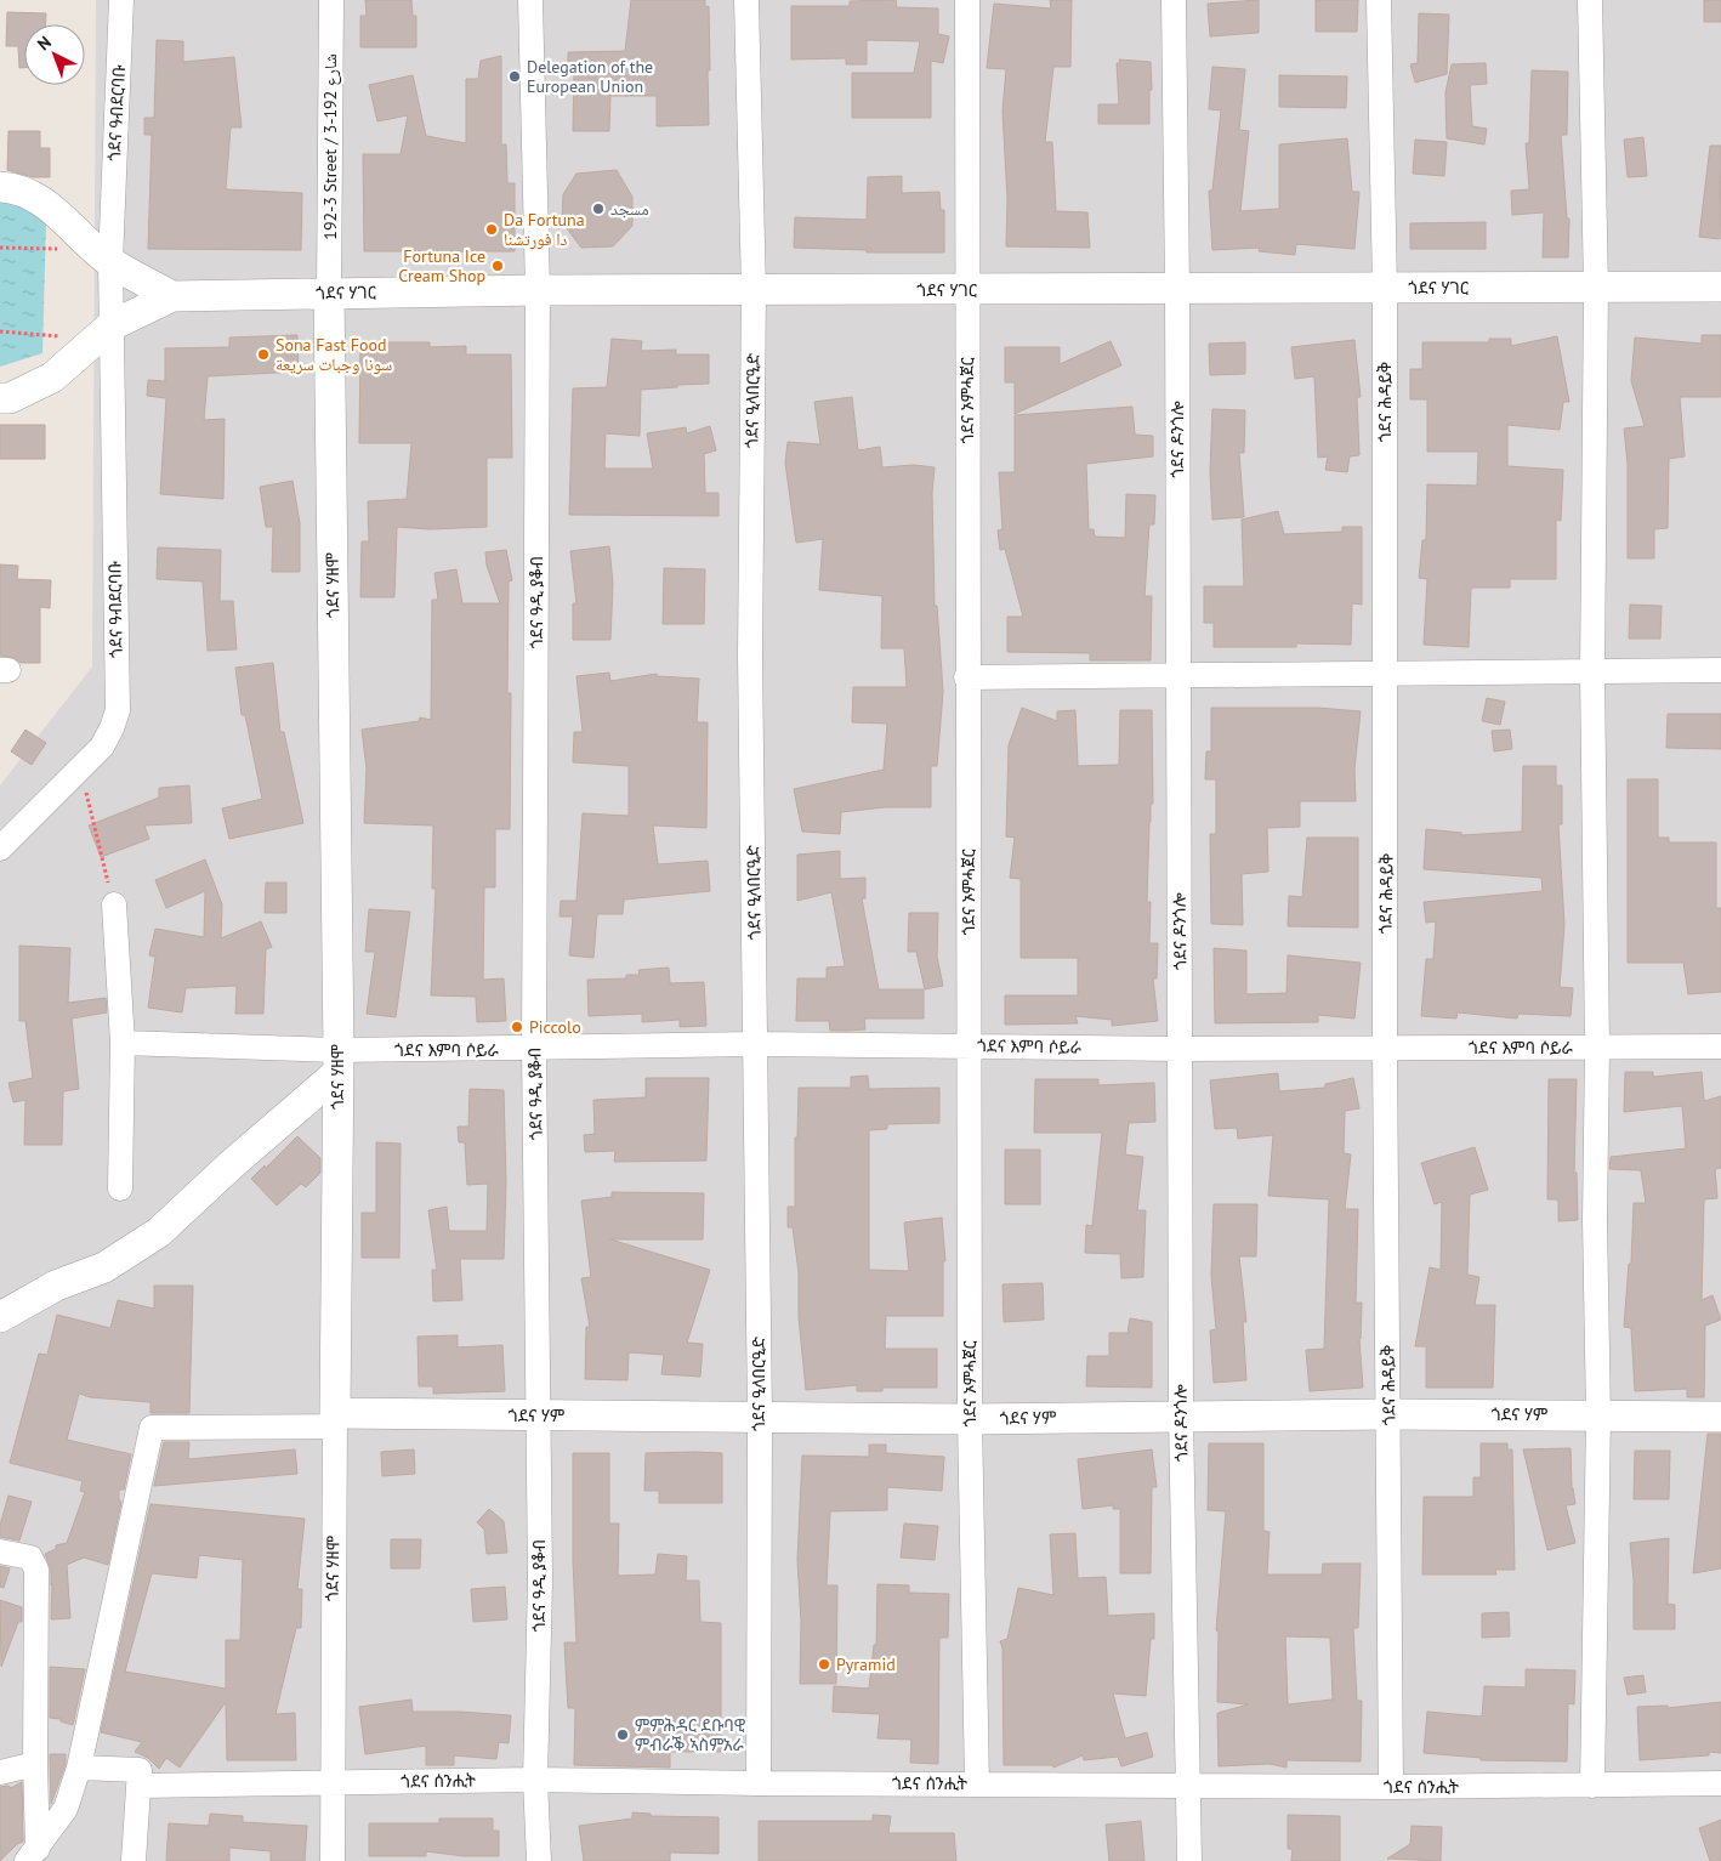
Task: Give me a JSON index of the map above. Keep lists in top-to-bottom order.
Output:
{
  "streets": {
    "street": [
      "ጎደና ዓብደርባቡ",
      "192-3 Street / شارع 192-3",
      "ጎደና ሃገር",
      "ጎደና ዒላበርዒድ",
      "ጎደና ኦምሓጀር",
      "ጎደና ሕዳይቅ",
      "ጎደና ዶንጎሎ",
      "ጎደና ሃዘሞ",
      "ጎደና ዓዲ ያቆብ",
      "ጎደና እምባ ሶይራ",
      "ጎደና ሃም",
      "ጎደና ሰንሒት"
    ]
  },
  "crossings": [
    ["192-3 Street / شارع 192-3", "ጎደና ሃገር"],
    ["192-3 Street / شارع 192-3", "ጎደና ሃዘሞ"],
    ["ጎደና ሃገር", "ጎደና ዒላበርዒድ"],
    ["ጎደና ሃገር", "ጎደና ኦምሓጀር"],
    ["ጎደና ሃገር", "ጎደና ሕዳይቅ"],
    ["ጎደና ሃገር", "ጎደና ዶንጎሎ"],
    ["ጎደና ሃገር", "ጎደና ሃዘሞ"],
    ["ጎደና ሃገር", "ጎደና ዓዲ ያቆብ"],
    ["ጎደና ዒላበርዒድ", "ጎደና እምባ ሶይራ"],
    ["ጎደና ዒላበርዒድ", "ጎደና ሃም"],
    ["ጎደና ዒላበርዒድ", "ጎደና ሰንሒት"],
    ["ጎደና ኦምሓጀር", "ጎደና እምባ ሶይራ"],
    ["ጎደና ኦምሓጀር", "ጎደና ሃም"],
    ["ጎደና ኦምሓጀር", "ጎደና ሰንሒት"],
    ["ጎደና ሕዳይቅ", "ጎደና እምባ ሶይራ"],
    ["ጎደና ሕዳይቅ", "ጎደና ሃም"],
    ["ጎደና ሕዳይቅ", "ጎደና ሰንሒት"],
    ["ጎደና ዶንጎሎ", "ጎደና እምባ ሶይራ"],
    ["ጎደና ዶንጎሎ", "ጎደና ሃም"],
    ["ጎደና ዶንጎሎ", "ጎደና ሰንሒት"],
    ["ጎደና ሃዘሞ", "ጎደና እምባ ሶይራ"],
    ["ጎደና ሃዘሞ", "ጎደና ሃም"],
    ["ጎደና ሃዘሞ", "ጎደና ሰንሒት"],
    ["ጎደና ዓዲ ያቆብ", "ጎደና እምባ ሶይራ"],
    ["ጎደና ዓዲ ያቆብ", "ጎደና ሃም"],
    ["ጎደና ዓዲ ያቆብ", "ጎደና ሰንሒት"]
  ],
  "places": [
    "Delegation of the European Union",
    "مسجد",
    "Da Fortuna دا فورتشنا",
    "Fortuna Ice Cream Shop",
    "Sona Fast Food سونا وجبات سريعة",
    "Piccolo",
    "Pyramid",
    "ምምሕዳር ደቡባዊ ምብራቕ ኣስምአራ"
  ],
  "north": "top left"
}
